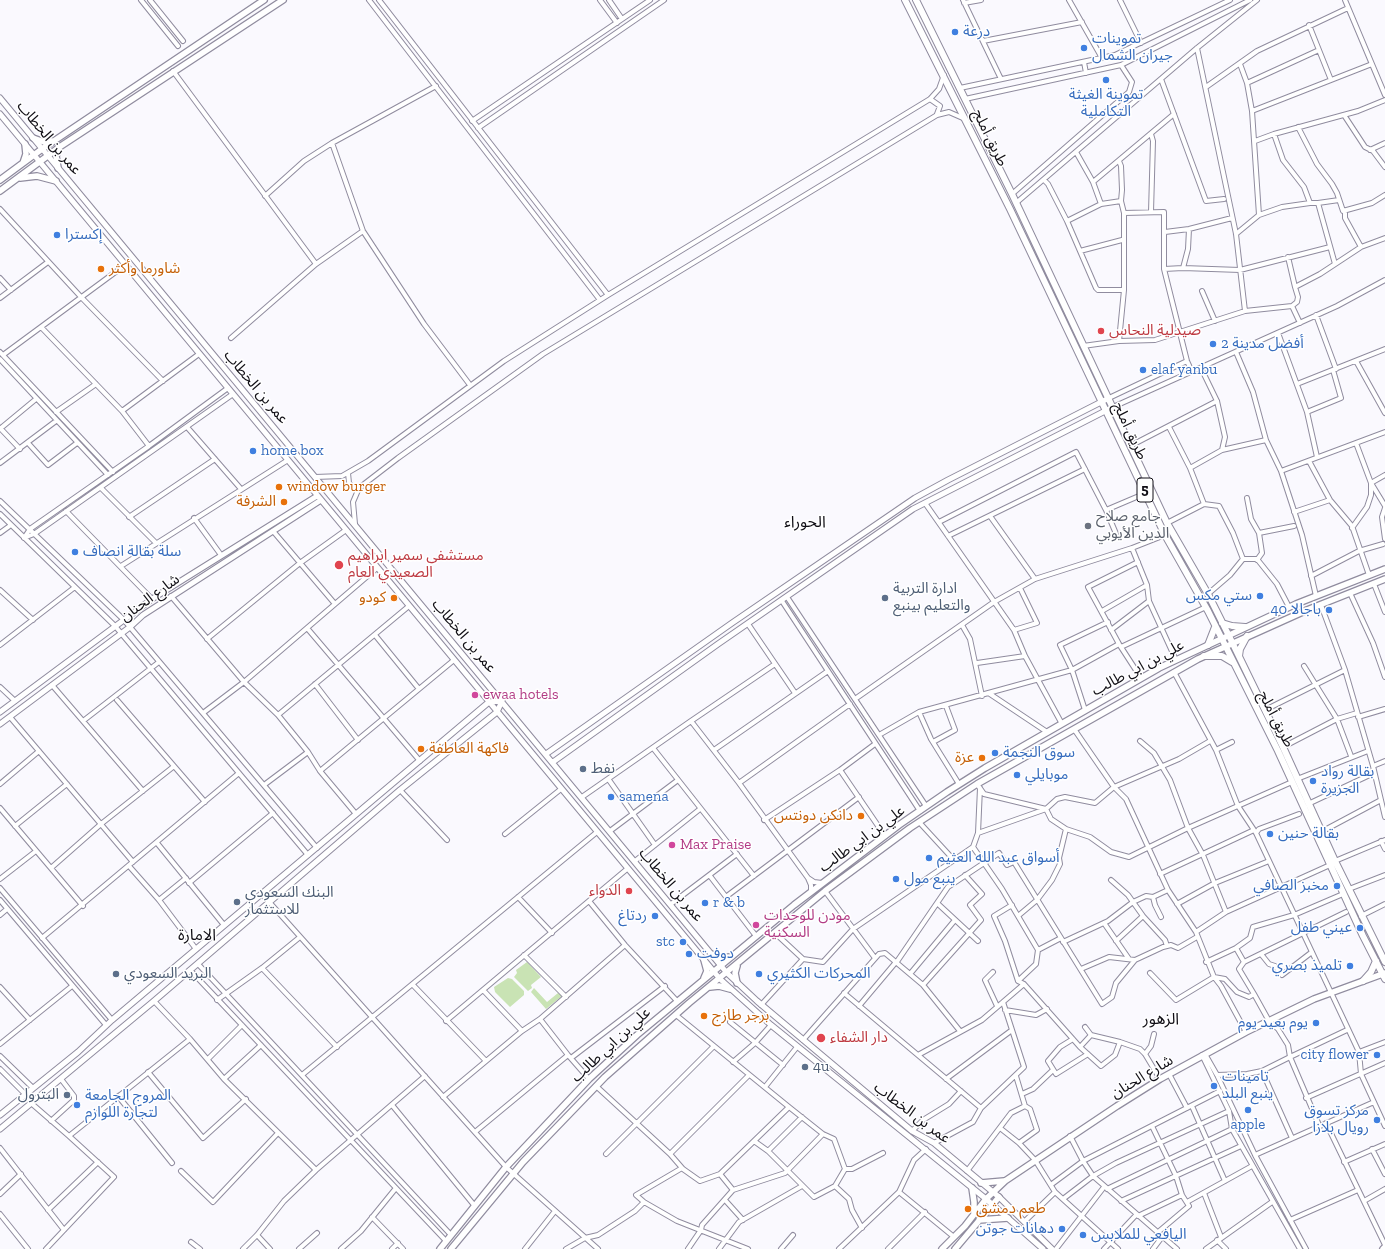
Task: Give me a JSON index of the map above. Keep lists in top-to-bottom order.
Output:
{
  "streets": {
    "highway": ["طريق أملج", "5"],
    "main road": ["شارع الحنان", "علي بن ابي طالب"],
    "street": ["عمر بن الخطاب"]
  },
  "crossings": [
    ["عمر بن الخطاب", "شارع الحنان"],
    ["عمر بن الخطاب", "علي بن ابي طالب"],
    ["طريق أملج", "شارع الحنان"],
    ["طريق أملج", "علي بن ابي طالب"]
  ],
  "districts": ["الحوراء", "الامارة", "الزهور"],
  "places": [
    "درعة",
    "تموينات جيران الشمال",
    "تموينة الغيثة التكاملية",
    "إكسترا",
    "شاورما وأكثر",
    "صيدلية النحاس",
    "2 أفضل مدينة",
    "elaf yanbu",
    "home box",
    "window burger",
    "الشرفة",
    "جامع صلاح الدين الأيوبي",
    "سلة بقالة انصاف",
    "مستشفى سمير ابراهيم الصعيدي العام",
    "ستي مكس",
    "كودو",
    "ادارة التربية والتعليم بينبع",
    "باجالا 40",
    "ewaa hotels",
    "فاكهة العاطفة",
    "سوق النجمة",
    "عزة",
    "نفط",
    "موبايلي",
    "بقالة رواد الجزيرة",
    "samena",
    "دانكن دونتس",
    "بقالة حنين",
    "Max Praise",
    "أسواق عبد الله العثيم",
    "ينبع مول",
    "مخبز الصافي",
    "الدواء",
    "البنك السعودي للاستثمار",
    "r & b",
    "ردتاغ",
    "مودن للوحدات السكنية",
    "عيني طفل",
    "stc",
    "دوفت",
    "تلميذ بصري",
    "البريد السعودي",
    "المحركات الكثيري",
    "برجر طازج",
    "يوم بعيد يوم",
    "دار الشفاء",
    "city flower",
    "4u",
    "تامينات ينبع البلد",
    "البترول",
    "المروج الجامعة لتجارة اللوازم",
    "apple",
    "مركز تسوق رويال بلازا",
    "طعم دمشق",
    "دهانات جوتن",
    "اليافعي للملابس"
  ]
}
